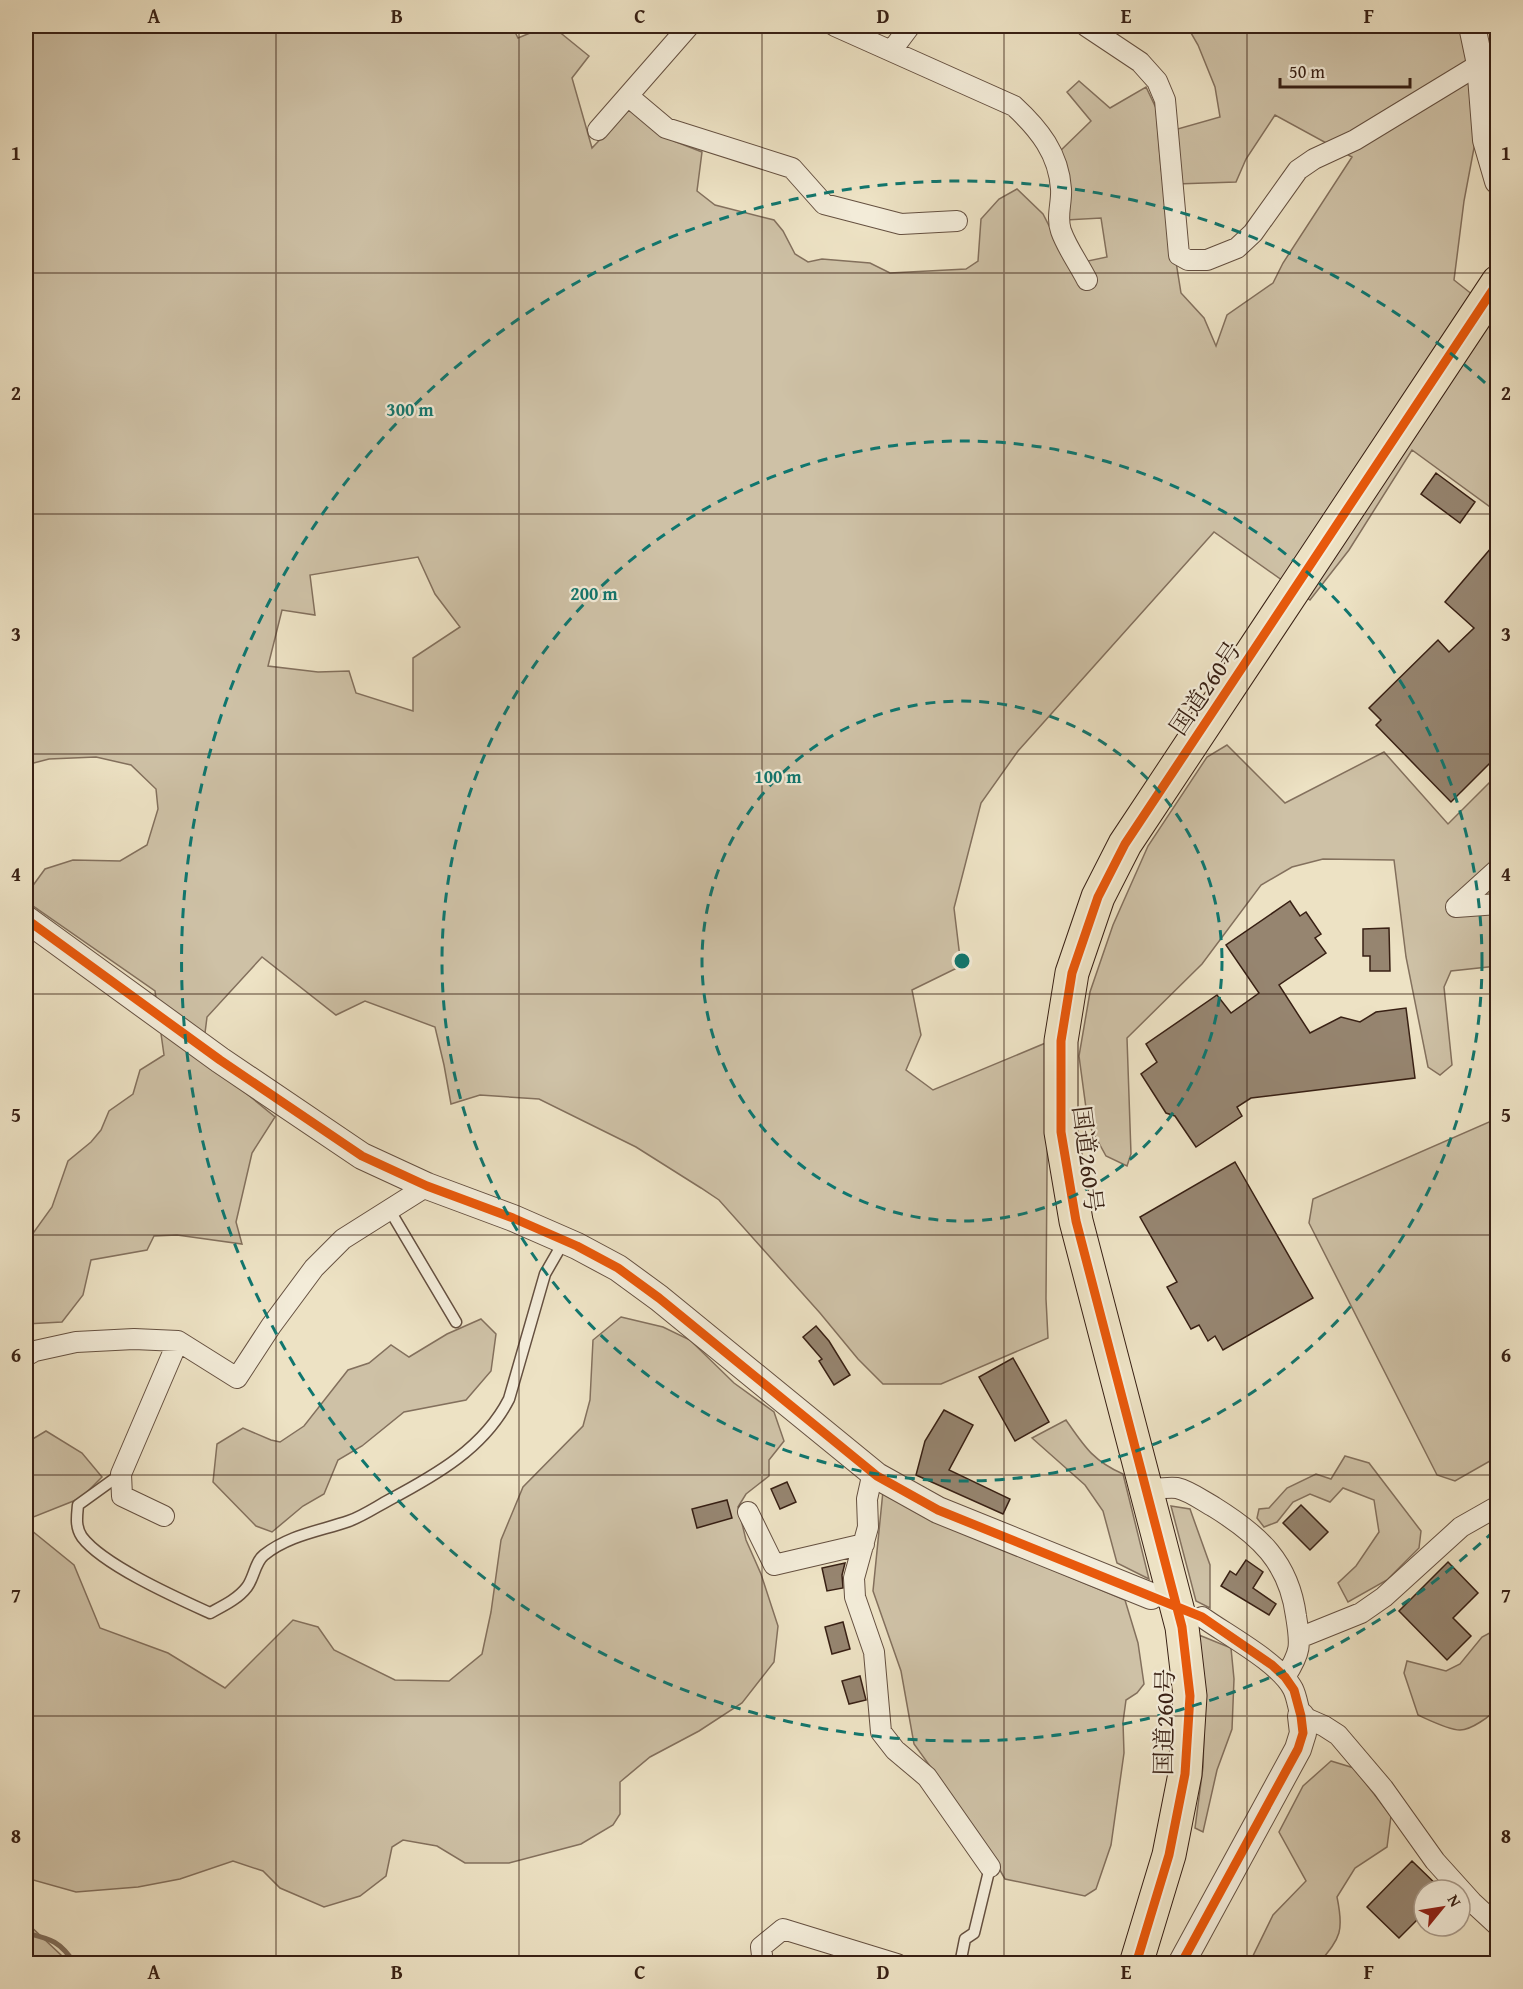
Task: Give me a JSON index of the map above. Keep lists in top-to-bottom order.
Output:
{
  "streets": {
    "highway": ["国道260号"]
  },
  "scale_bar": "50 m",
  "north": "top right",
  "grid": {
    "columns": [
      "A",
      "B",
      "C",
      "D",
      "E",
      "F"
    ],
    "rows": [
      "1",
      "2",
      "3",
      "4",
      "5",
      "6",
      "7",
      "8"
    ]
  },
  "rings": ["300 m", "200 m", "100 m"]
}
